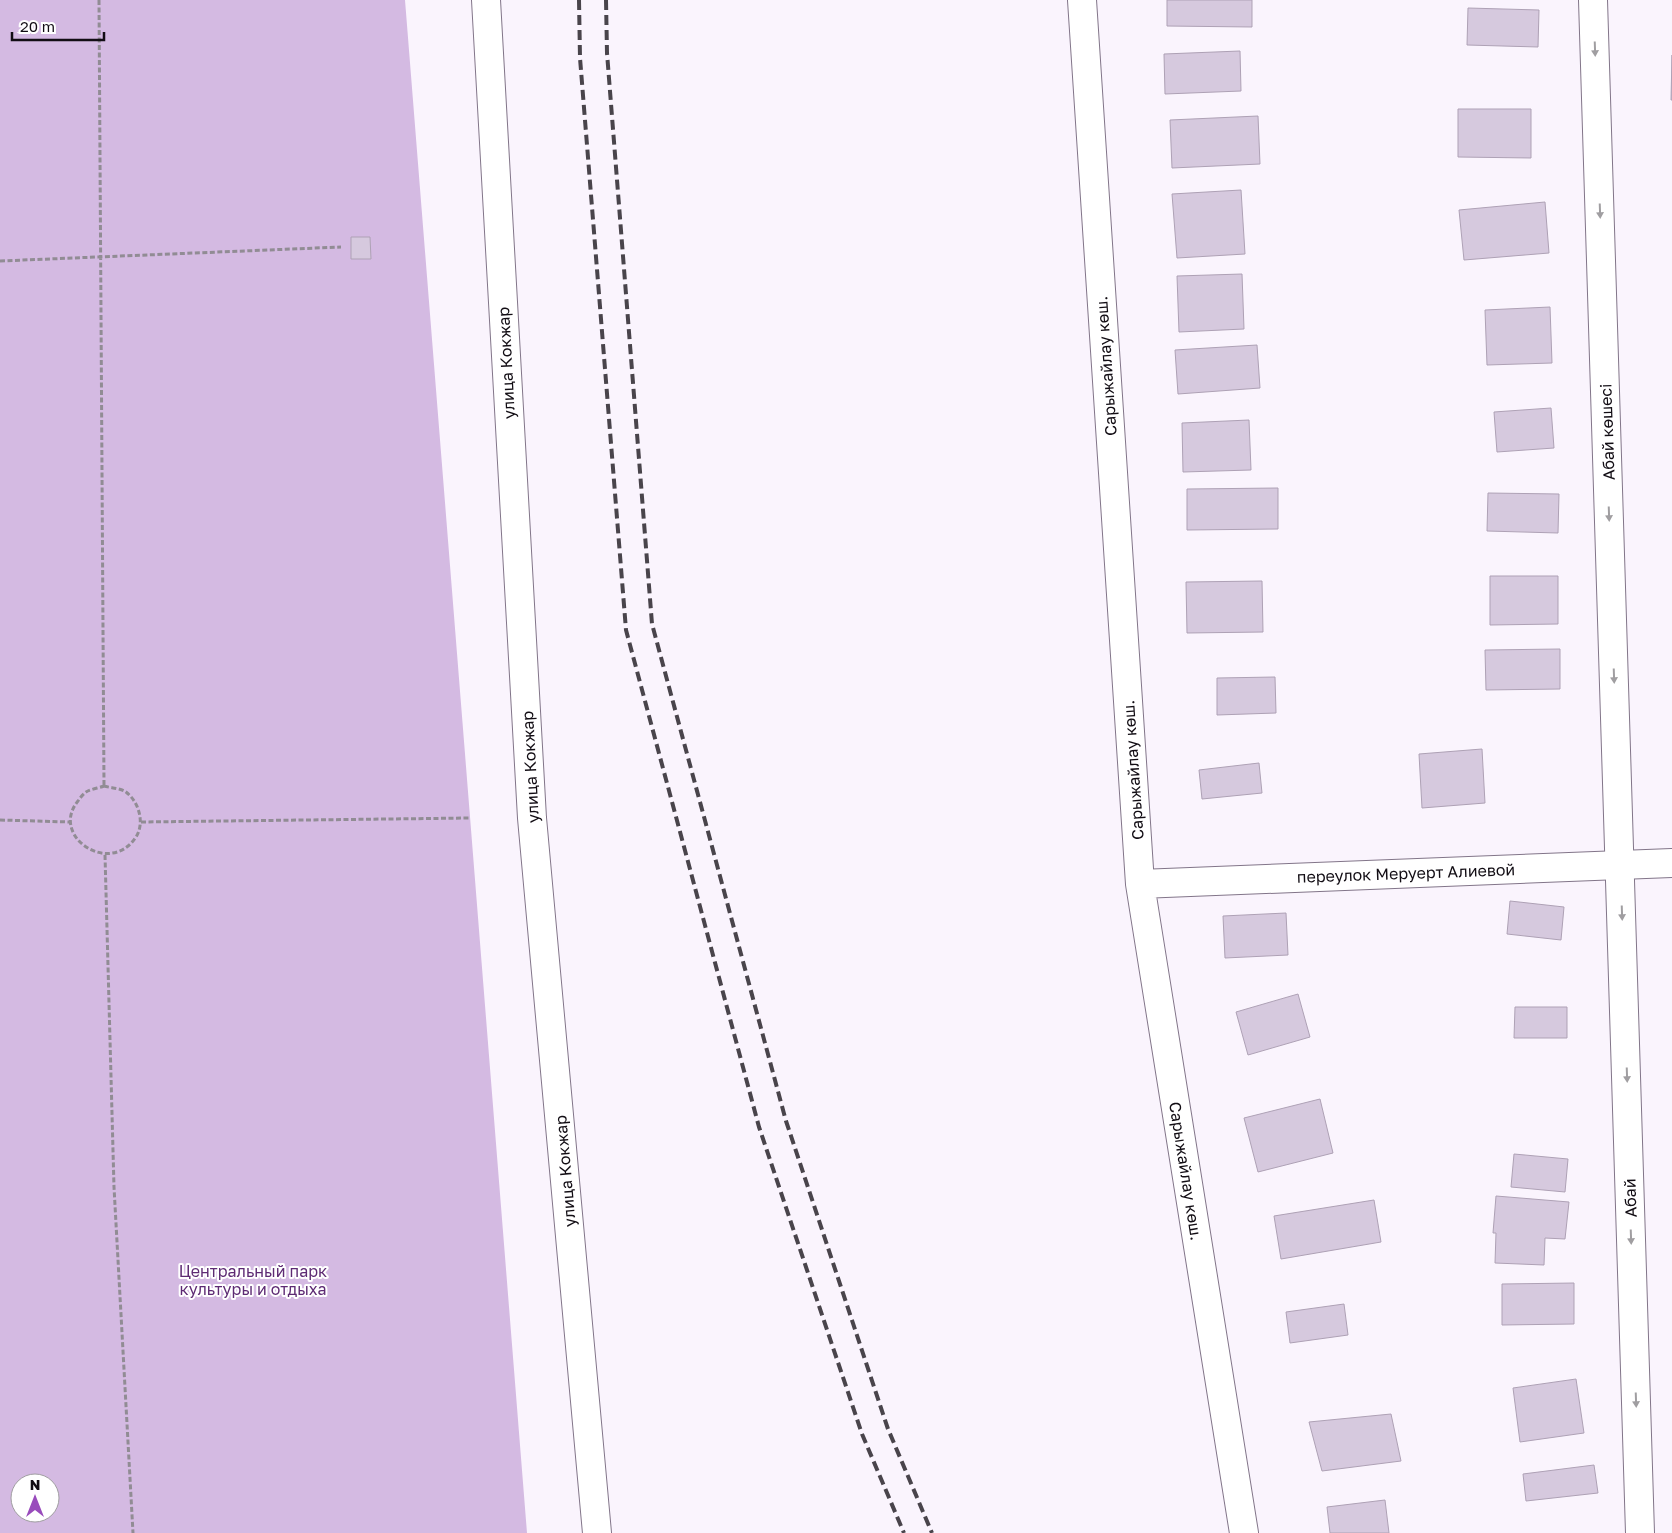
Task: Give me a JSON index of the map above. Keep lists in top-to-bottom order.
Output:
{
  "streets": {
    "street": [
      "улица Кокжар",
      "Сарыжайлау көш.",
      "Абай көшесі",
      "переулок Меруерт Алиевой",
      "Абай"
    ]
  },
  "crossings": [
    ["Сарыжайлау көш.", "переулок Меруерт Алиевой"],
    ["Абай көшесі", "переулок Меруерт Алиевой"],
    ["Абай көшесі", "Абай"],
    ["переулок Меруерт Алиевой", "Абай"]
  ],
  "one_way": ["Абай көшесі", "Абай"],
  "parks": ["Центральный парк культуры и отдыха"],
  "scale_bar": "20 m",
  "north": "top"
}
